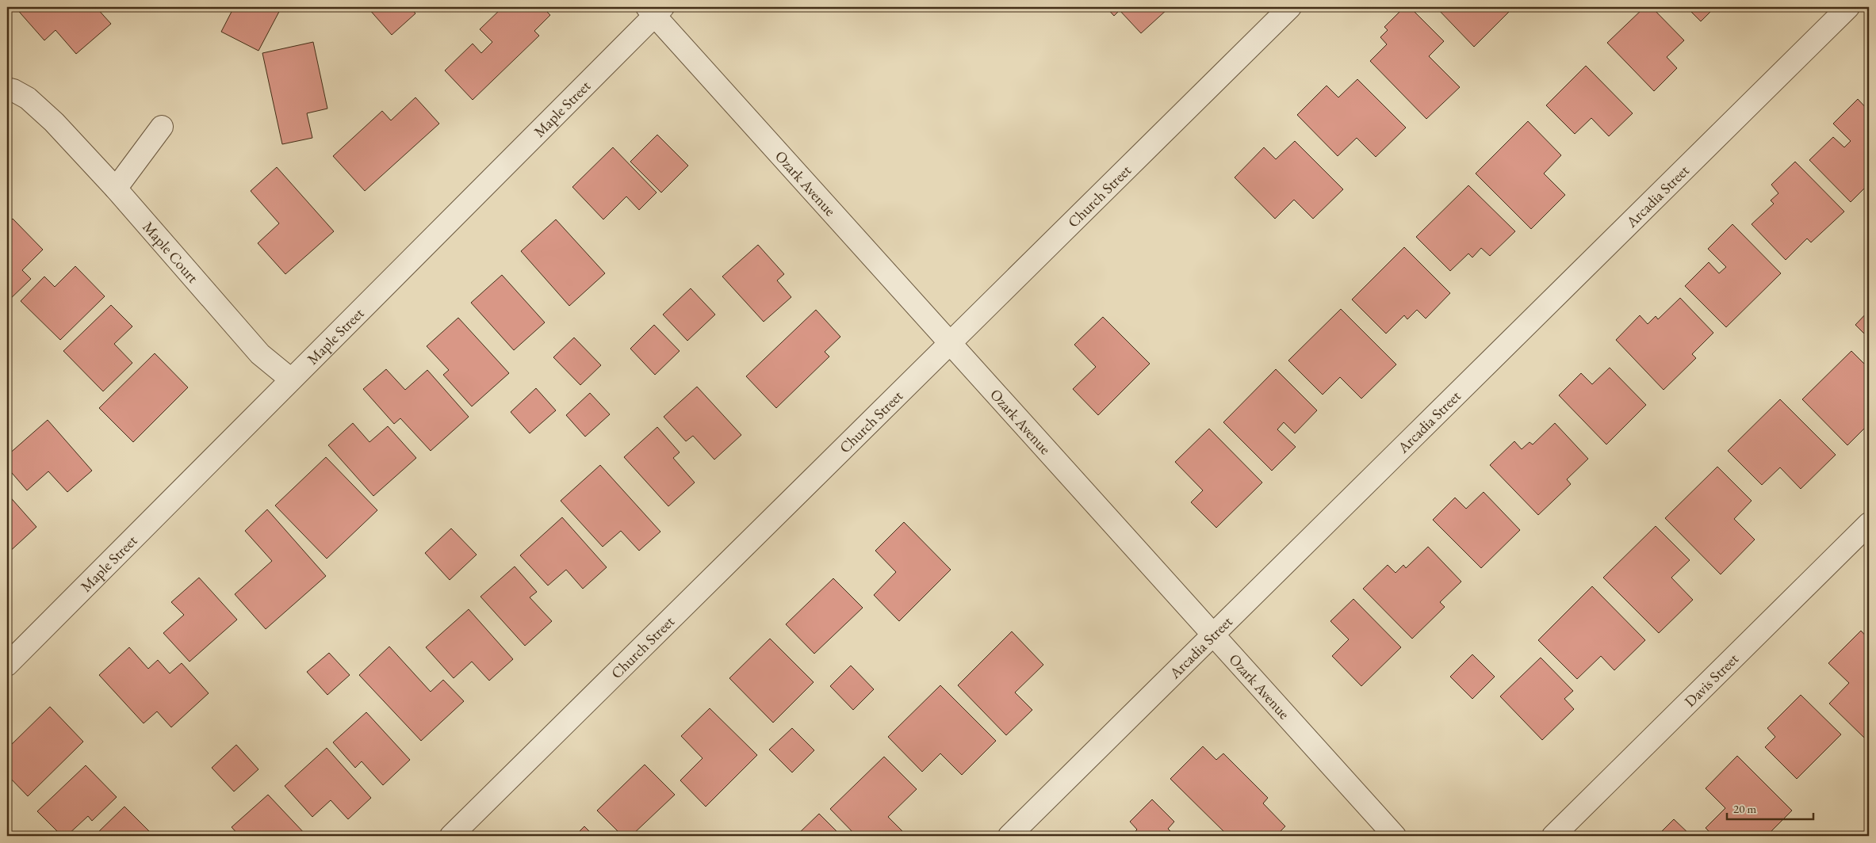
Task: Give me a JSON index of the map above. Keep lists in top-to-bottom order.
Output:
{
  "streets": {
    "street": [
      "Maple Street",
      "Ozark Avenue",
      "Church Street",
      "Arcadia Street",
      "Maple Court",
      "Davis Street"
    ]
  },
  "crossings": [
    ["Maple Street", "Ozark Avenue"],
    ["Maple Street", "Maple Court"],
    ["Ozark Avenue", "Church Street"],
    ["Ozark Avenue", "Arcadia Street"]
  ],
  "scale_bar": "20 m"
}
